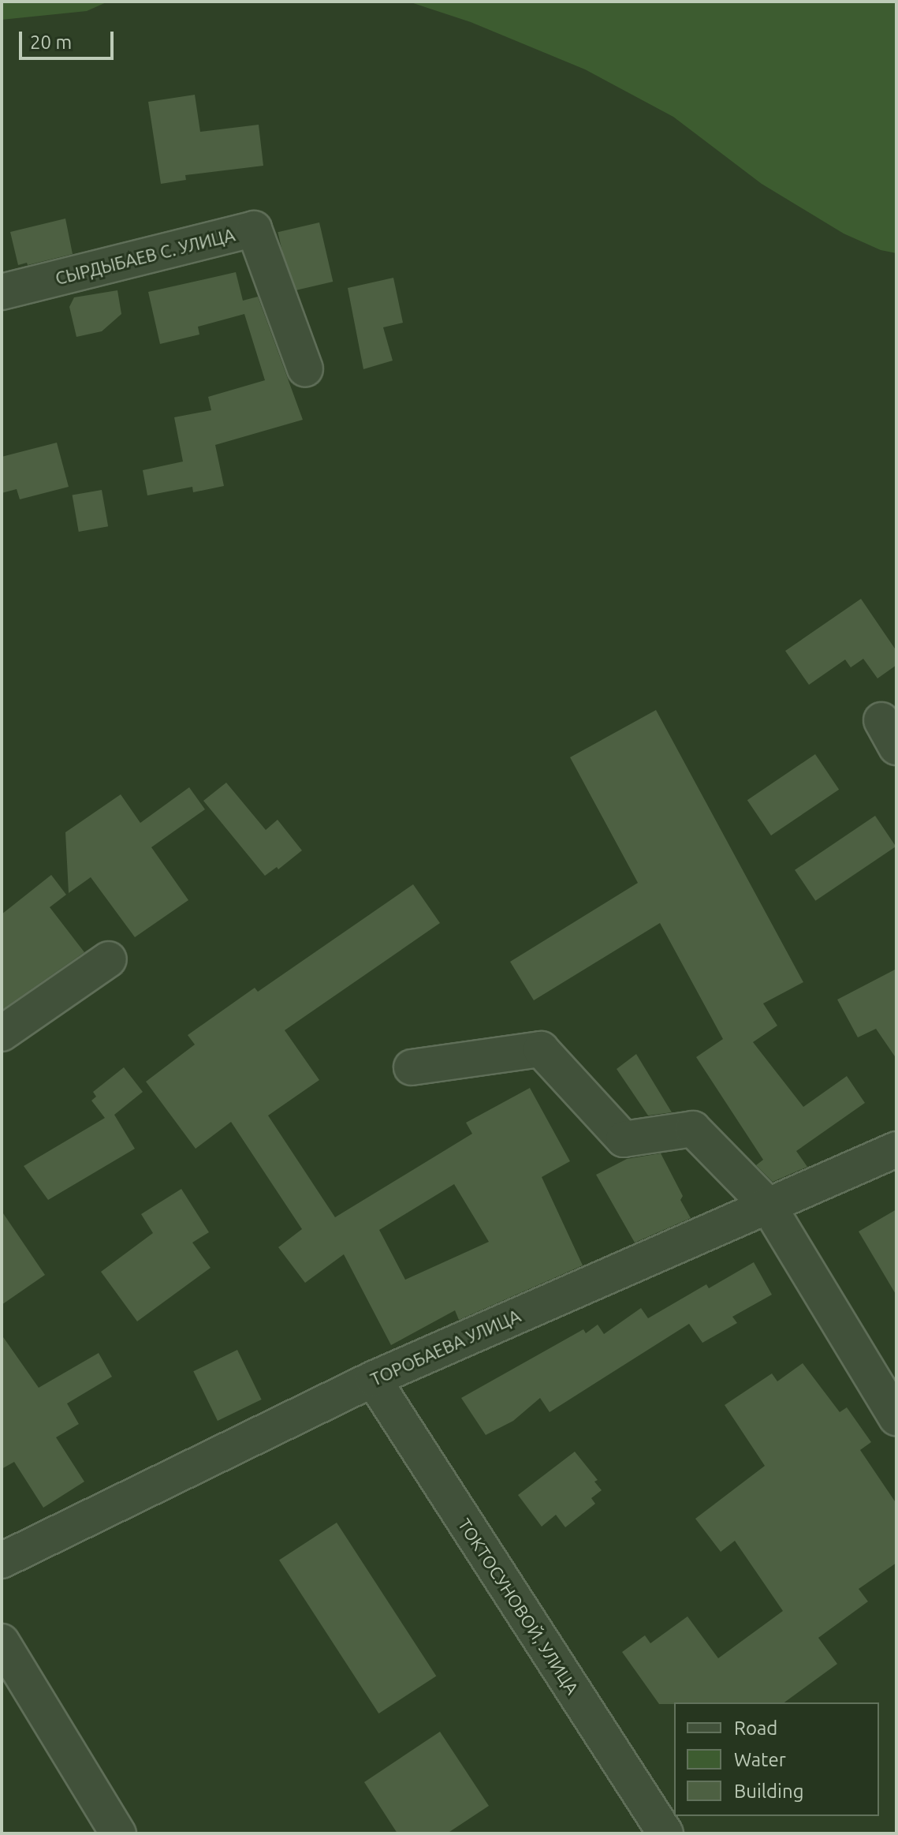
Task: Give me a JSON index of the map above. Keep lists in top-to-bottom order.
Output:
{
  "streets": {
    "street": ["СЫРДЫБАЕВ С. УЛИЦА", "ТОРОБАЕВА УЛИЦА", "ТОКТОСУНОВОЙ, УЛИЦА"]
  },
  "crossings": [
    ["ТОРОБАЕВА УЛИЦА", "ТОКТОСУНОВОЙ, УЛИЦА"]
  ],
  "legend": ["Road", "Water", "Building"],
  "scale_bar": "20 m"
}
